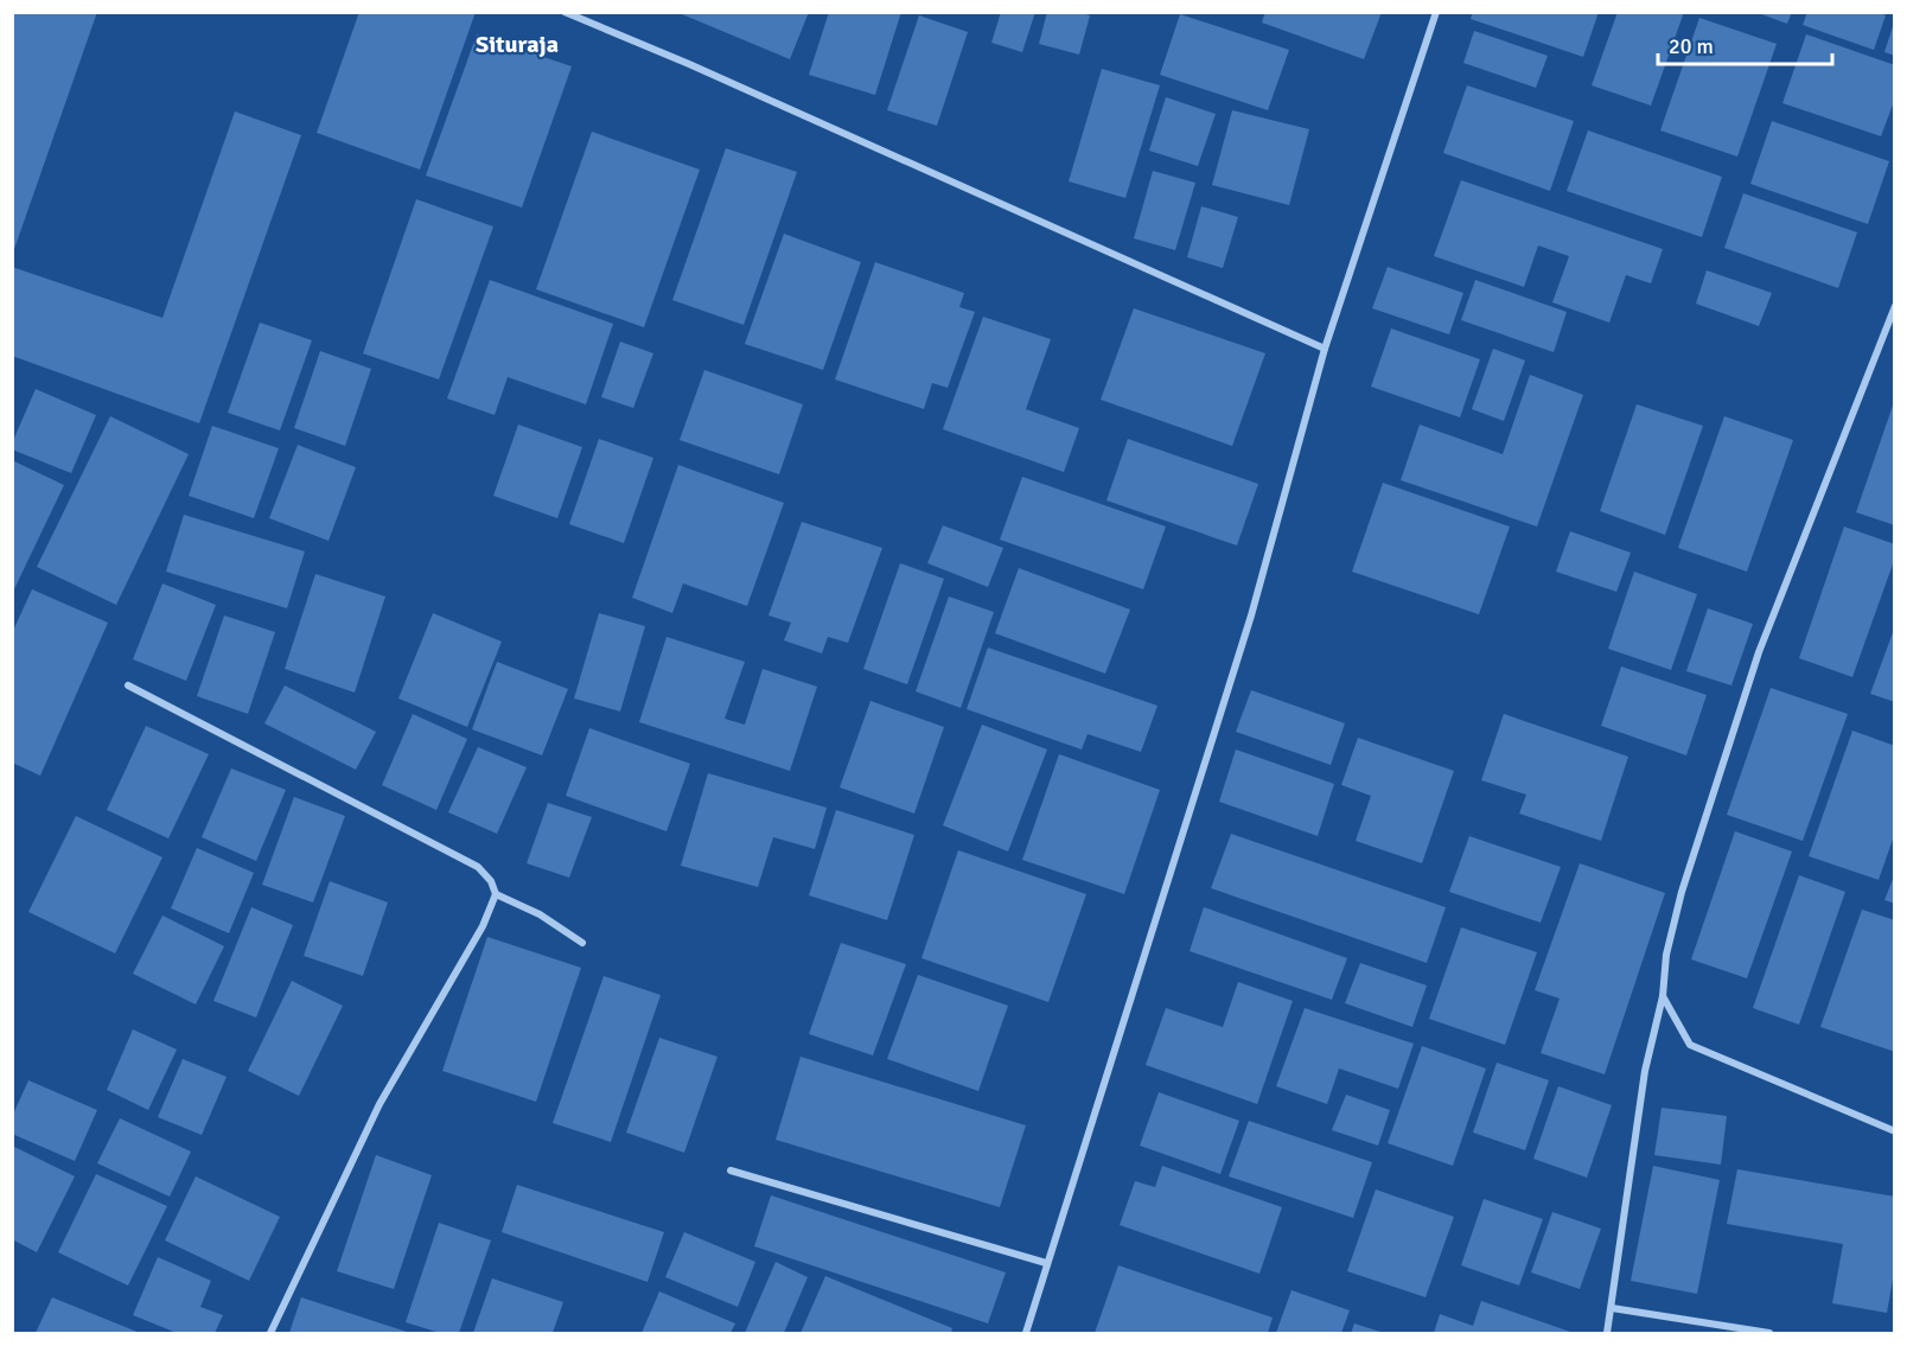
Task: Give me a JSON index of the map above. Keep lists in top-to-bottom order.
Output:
{
  "districts": ["Situraja"],
  "scale_bar": "20 m"
}
